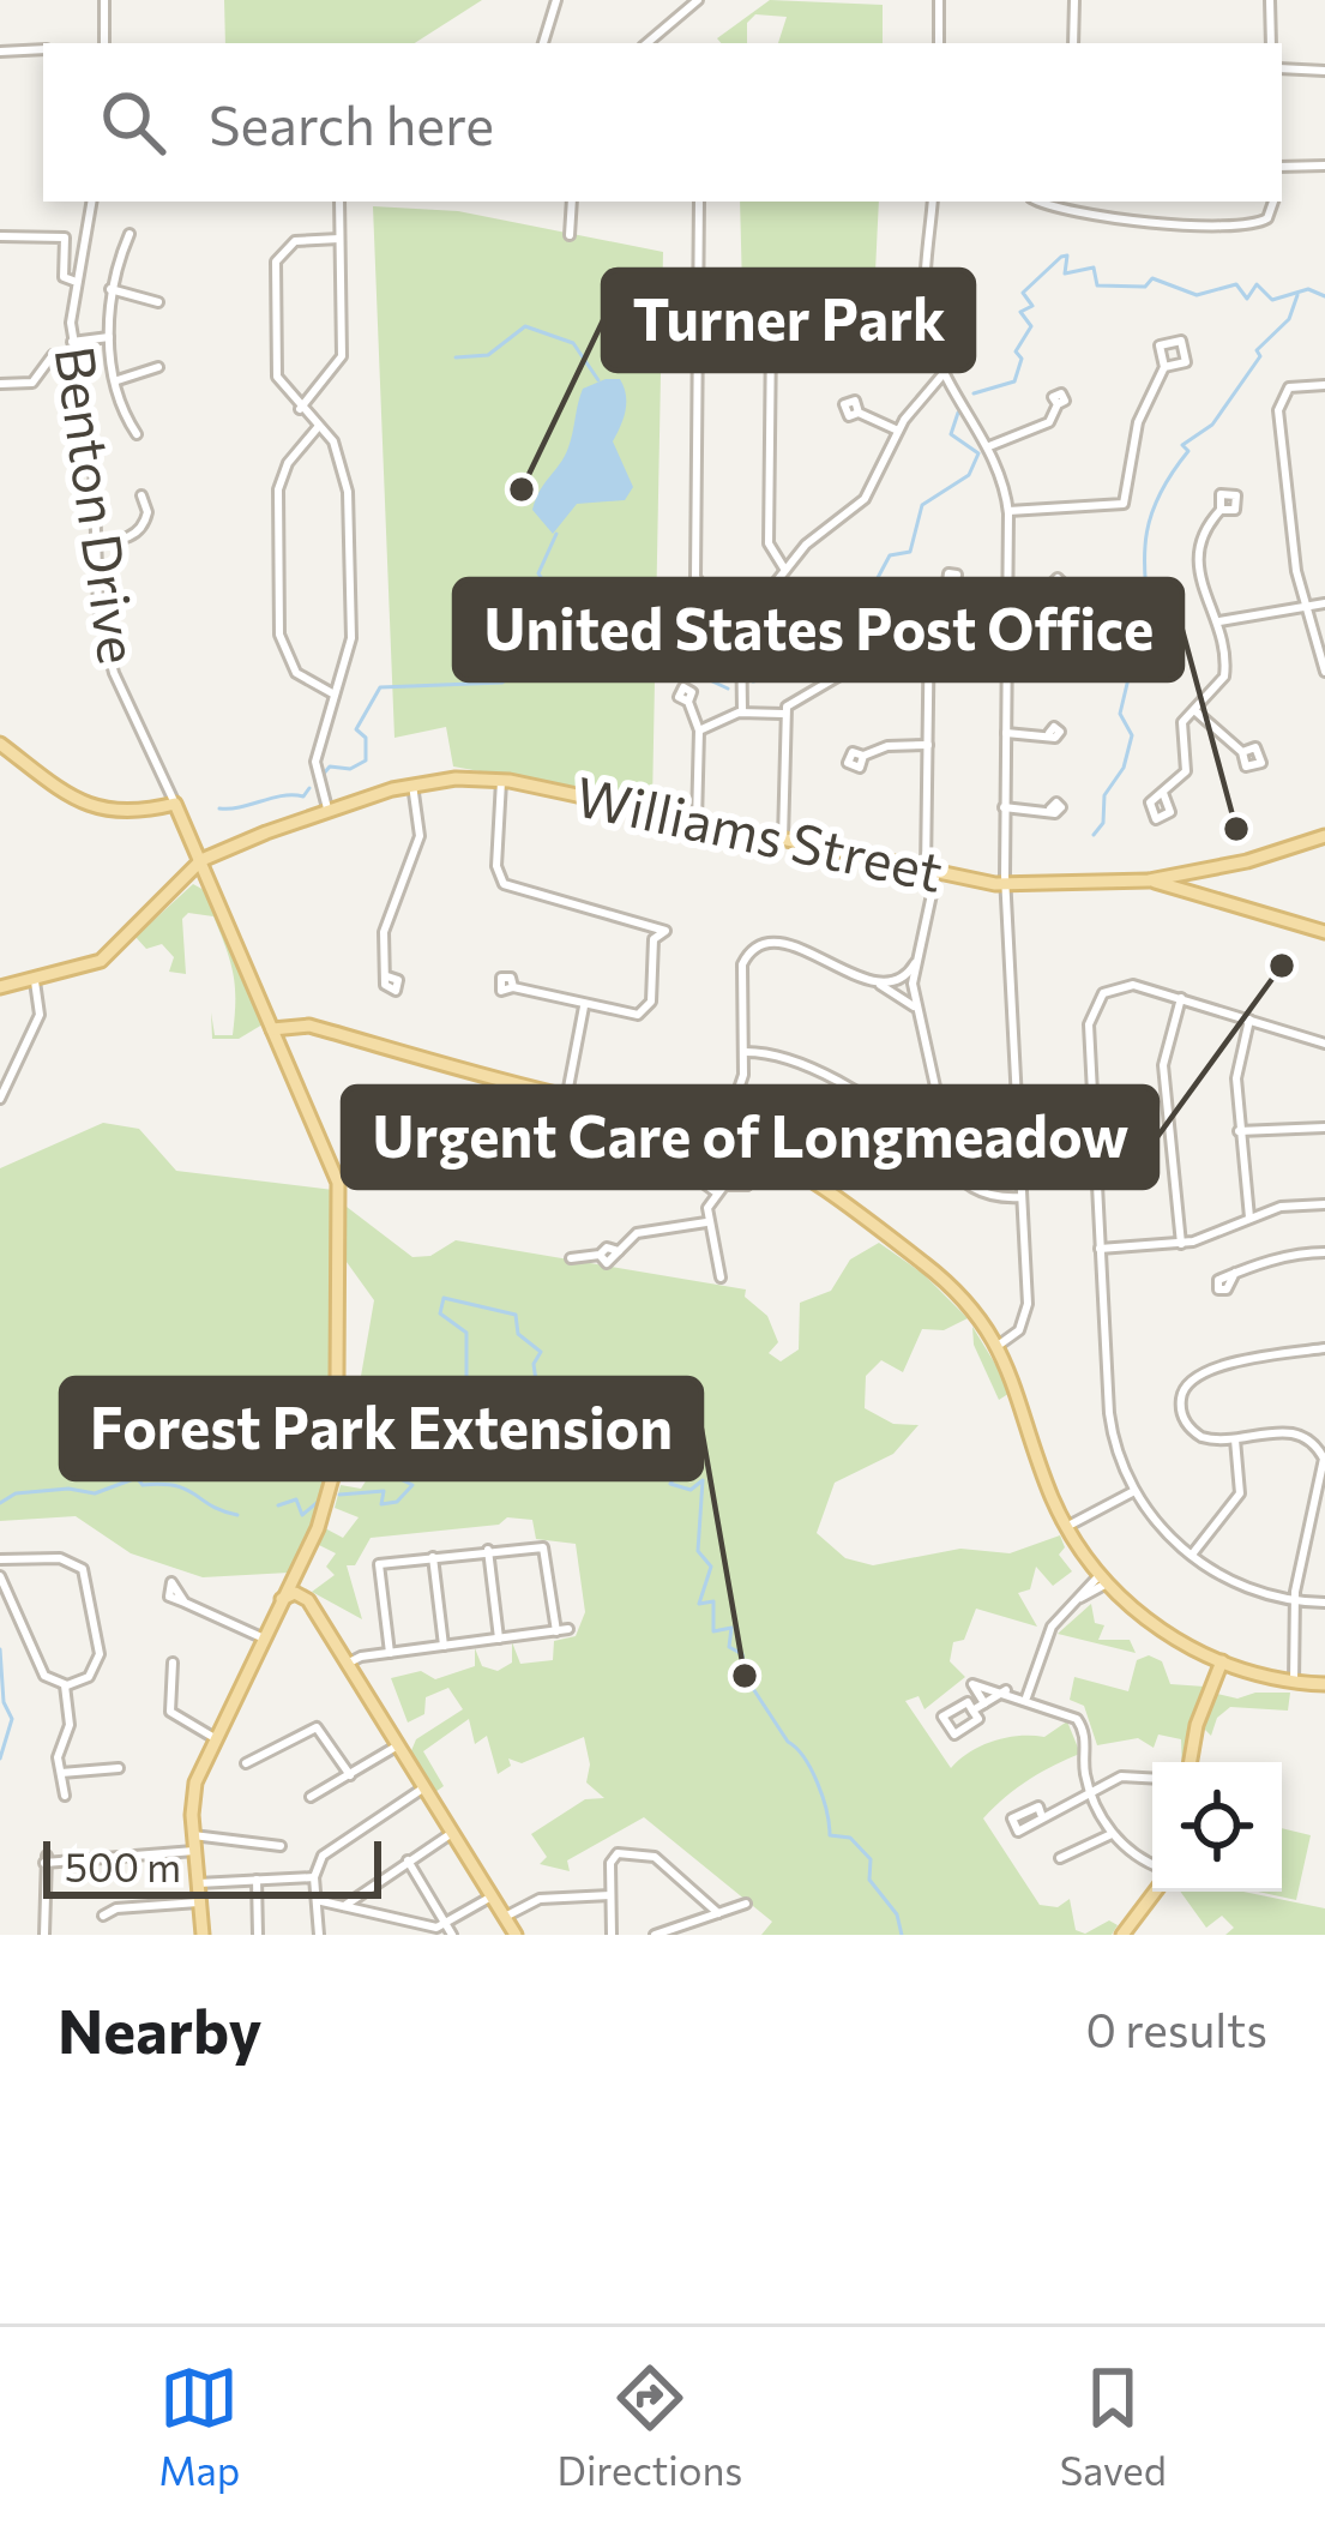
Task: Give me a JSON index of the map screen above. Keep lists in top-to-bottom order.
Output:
{
  "streets": {
    "main road": ["Williams Street"],
    "street": ["Benton Drive"]
  },
  "places": [
    "Turner Park",
    "United States Post Office",
    "Urgent Care of Longmeadow",
    "Forest Park Extension"
  ],
  "scale_bar": "500 m",
  "page": {
    "search": "Search here",
    "scale": "500 m",
    "heading": ["Nearby", "0 results"],
    "nav": ["Map", "Directions", "Saved"]
  }
}
